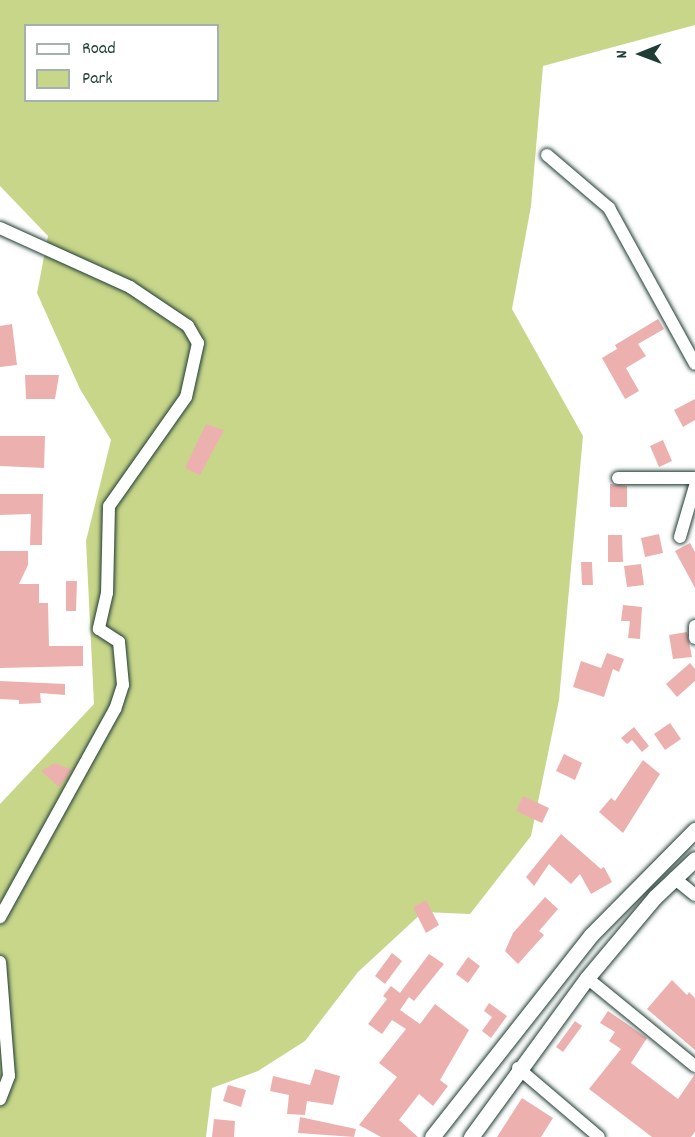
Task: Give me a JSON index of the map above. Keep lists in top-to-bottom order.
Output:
{
  "legend": ["Road", "Park"],
  "north": "left"
}
